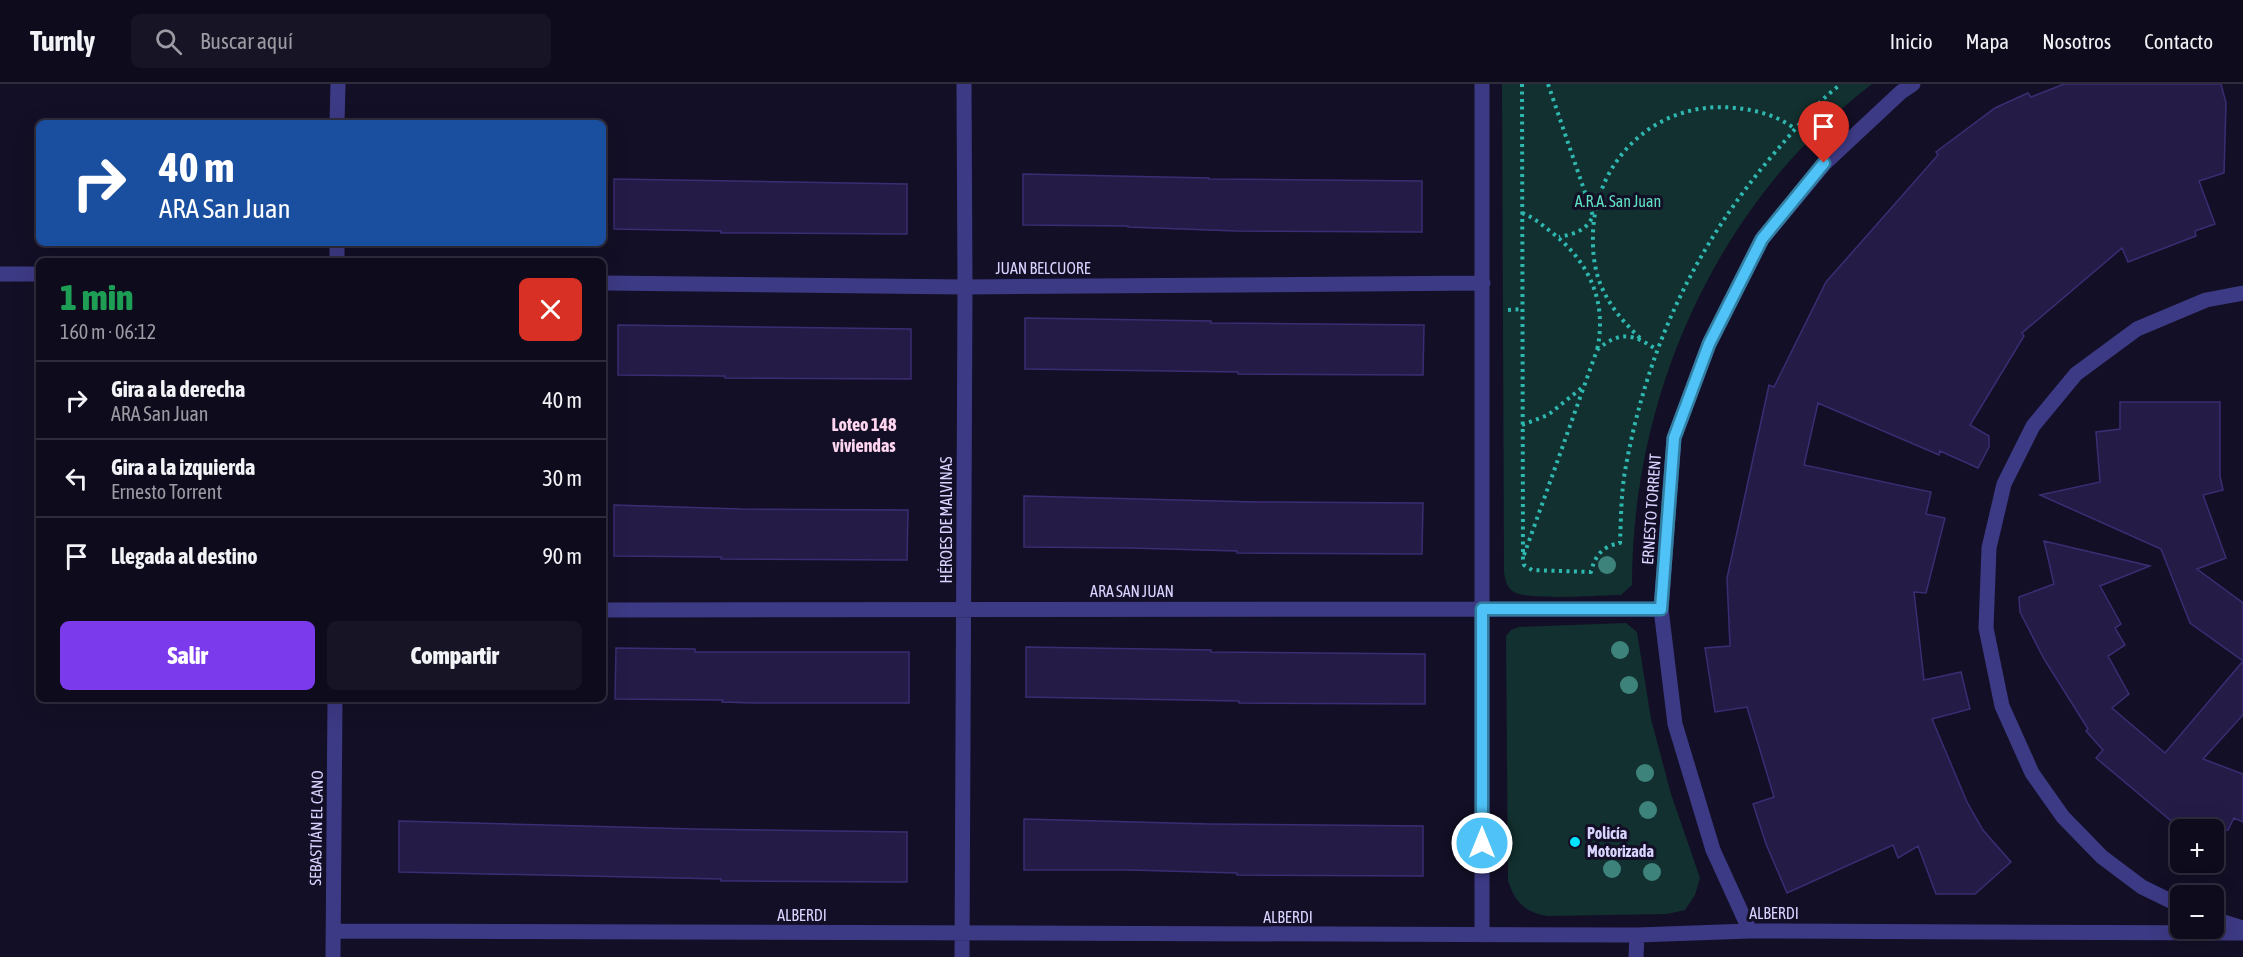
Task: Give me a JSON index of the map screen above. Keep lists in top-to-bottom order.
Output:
{
  "streets": {
    "street": [
      "JUAN BELCUORE",
      "ERNESTO TORRENT",
      "HÉROES DE MALVINAS",
      "ARA SAN JUAN",
      "SEBASTIÁN EL CANO",
      "ALBERDI"
    ]
  },
  "crossings": [
    ["JUAN BELCUORE", "HÉROES DE MALVINAS"],
    ["ERNESTO TORRENT", "ARA SAN JUAN"],
    ["ERNESTO TORRENT", "ALBERDI"],
    ["HÉROES DE MALVINAS", "ARA SAN JUAN"],
    ["HÉROES DE MALVINAS", "ALBERDI"],
    ["SEBASTIÁN EL CANO", "ALBERDI"]
  ],
  "districts": ["Loteo 148 viviendas"],
  "parks": ["A.R.A. San Juan"],
  "places": ["Policía Motorizada"],
  "page": {
    "header": "Turnly",
    "search": "Buscar aquí",
    "nav": [
      "Inicio",
      "Mapa",
      "Nosotros",
      "Contacto"
    ],
    "turn": ["40 m", "ARA San Juan"],
    "heading": ["1 min", "160 m · 06:12"],
    "list": [
      {
        "name": "Gira a la derecha",
        "note": "ARA San Juan",
        "value": "40 m"
      },
      {
        "name": "Gira a la izquierda",
        "note": "Ernesto Torrent",
        "value": "30 m"
      },
      {
        "name": "Llegada al destino",
        "value": "90 m"
      }
    ],
    "buttons": ["Salir", "Compartir"],
    "map_buttons": ["+", "−"]
  }
}
